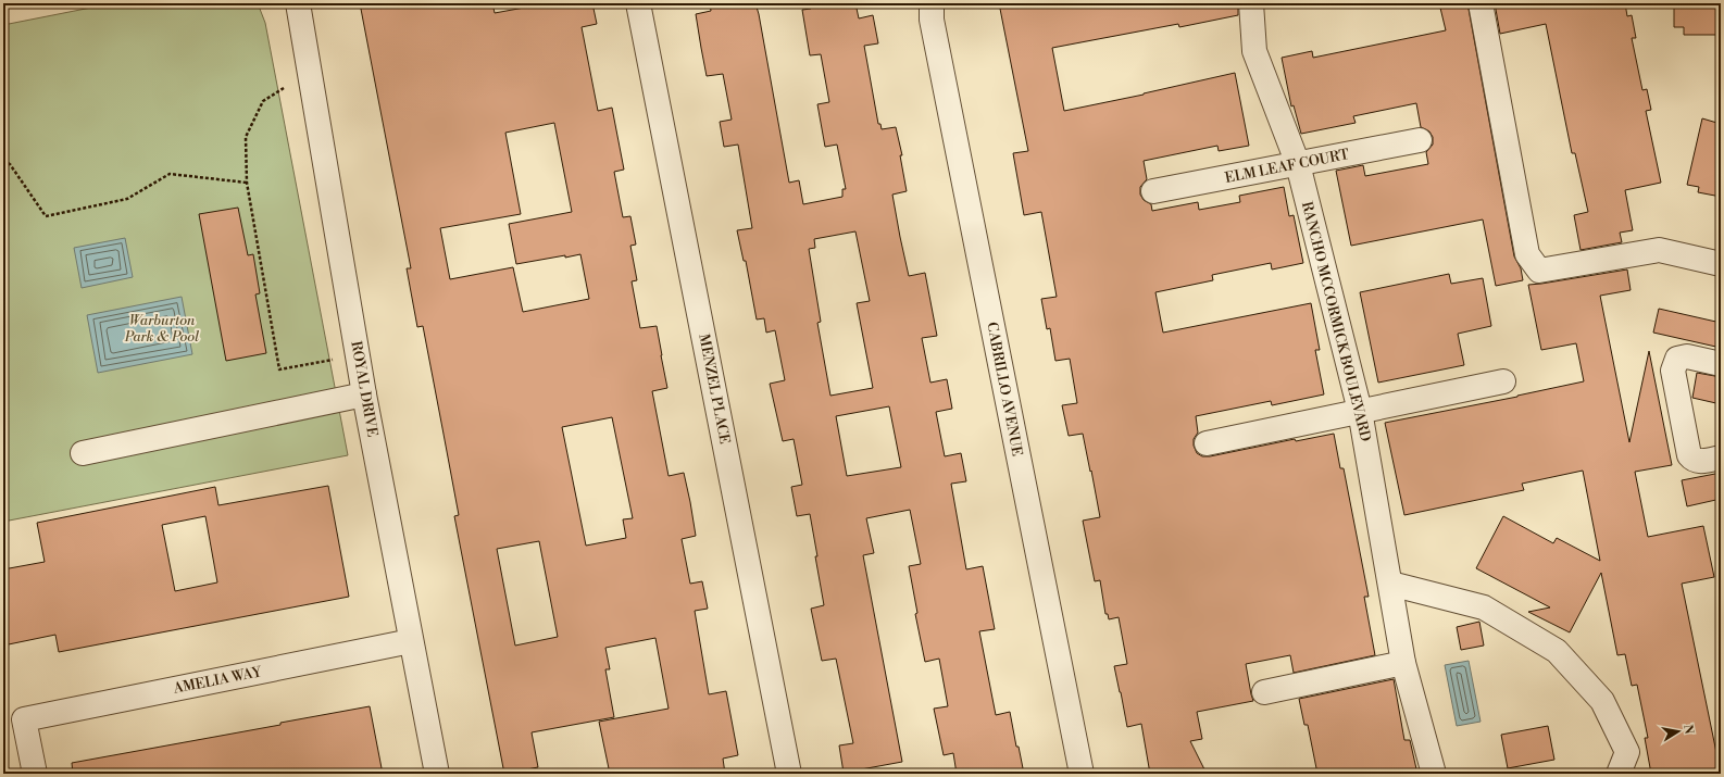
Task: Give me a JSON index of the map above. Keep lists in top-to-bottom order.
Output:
{
  "streets": {
    "street": [
      "ELM LEAF COURT",
      "RANCHO MCCORMICK BOULEVARD",
      "ROYAL DRIVE",
      "MENZEL PLACE",
      "CABRILLO AVENUE",
      "AMELIA WAY"
    ]
  },
  "crossings": [
    ["ELM LEAF COURT", "RANCHO MCCORMICK BOULEVARD"],
    ["ROYAL DRIVE", "AMELIA WAY"]
  ],
  "parks": ["Warburton Park & Pool"],
  "north": "right"
}
